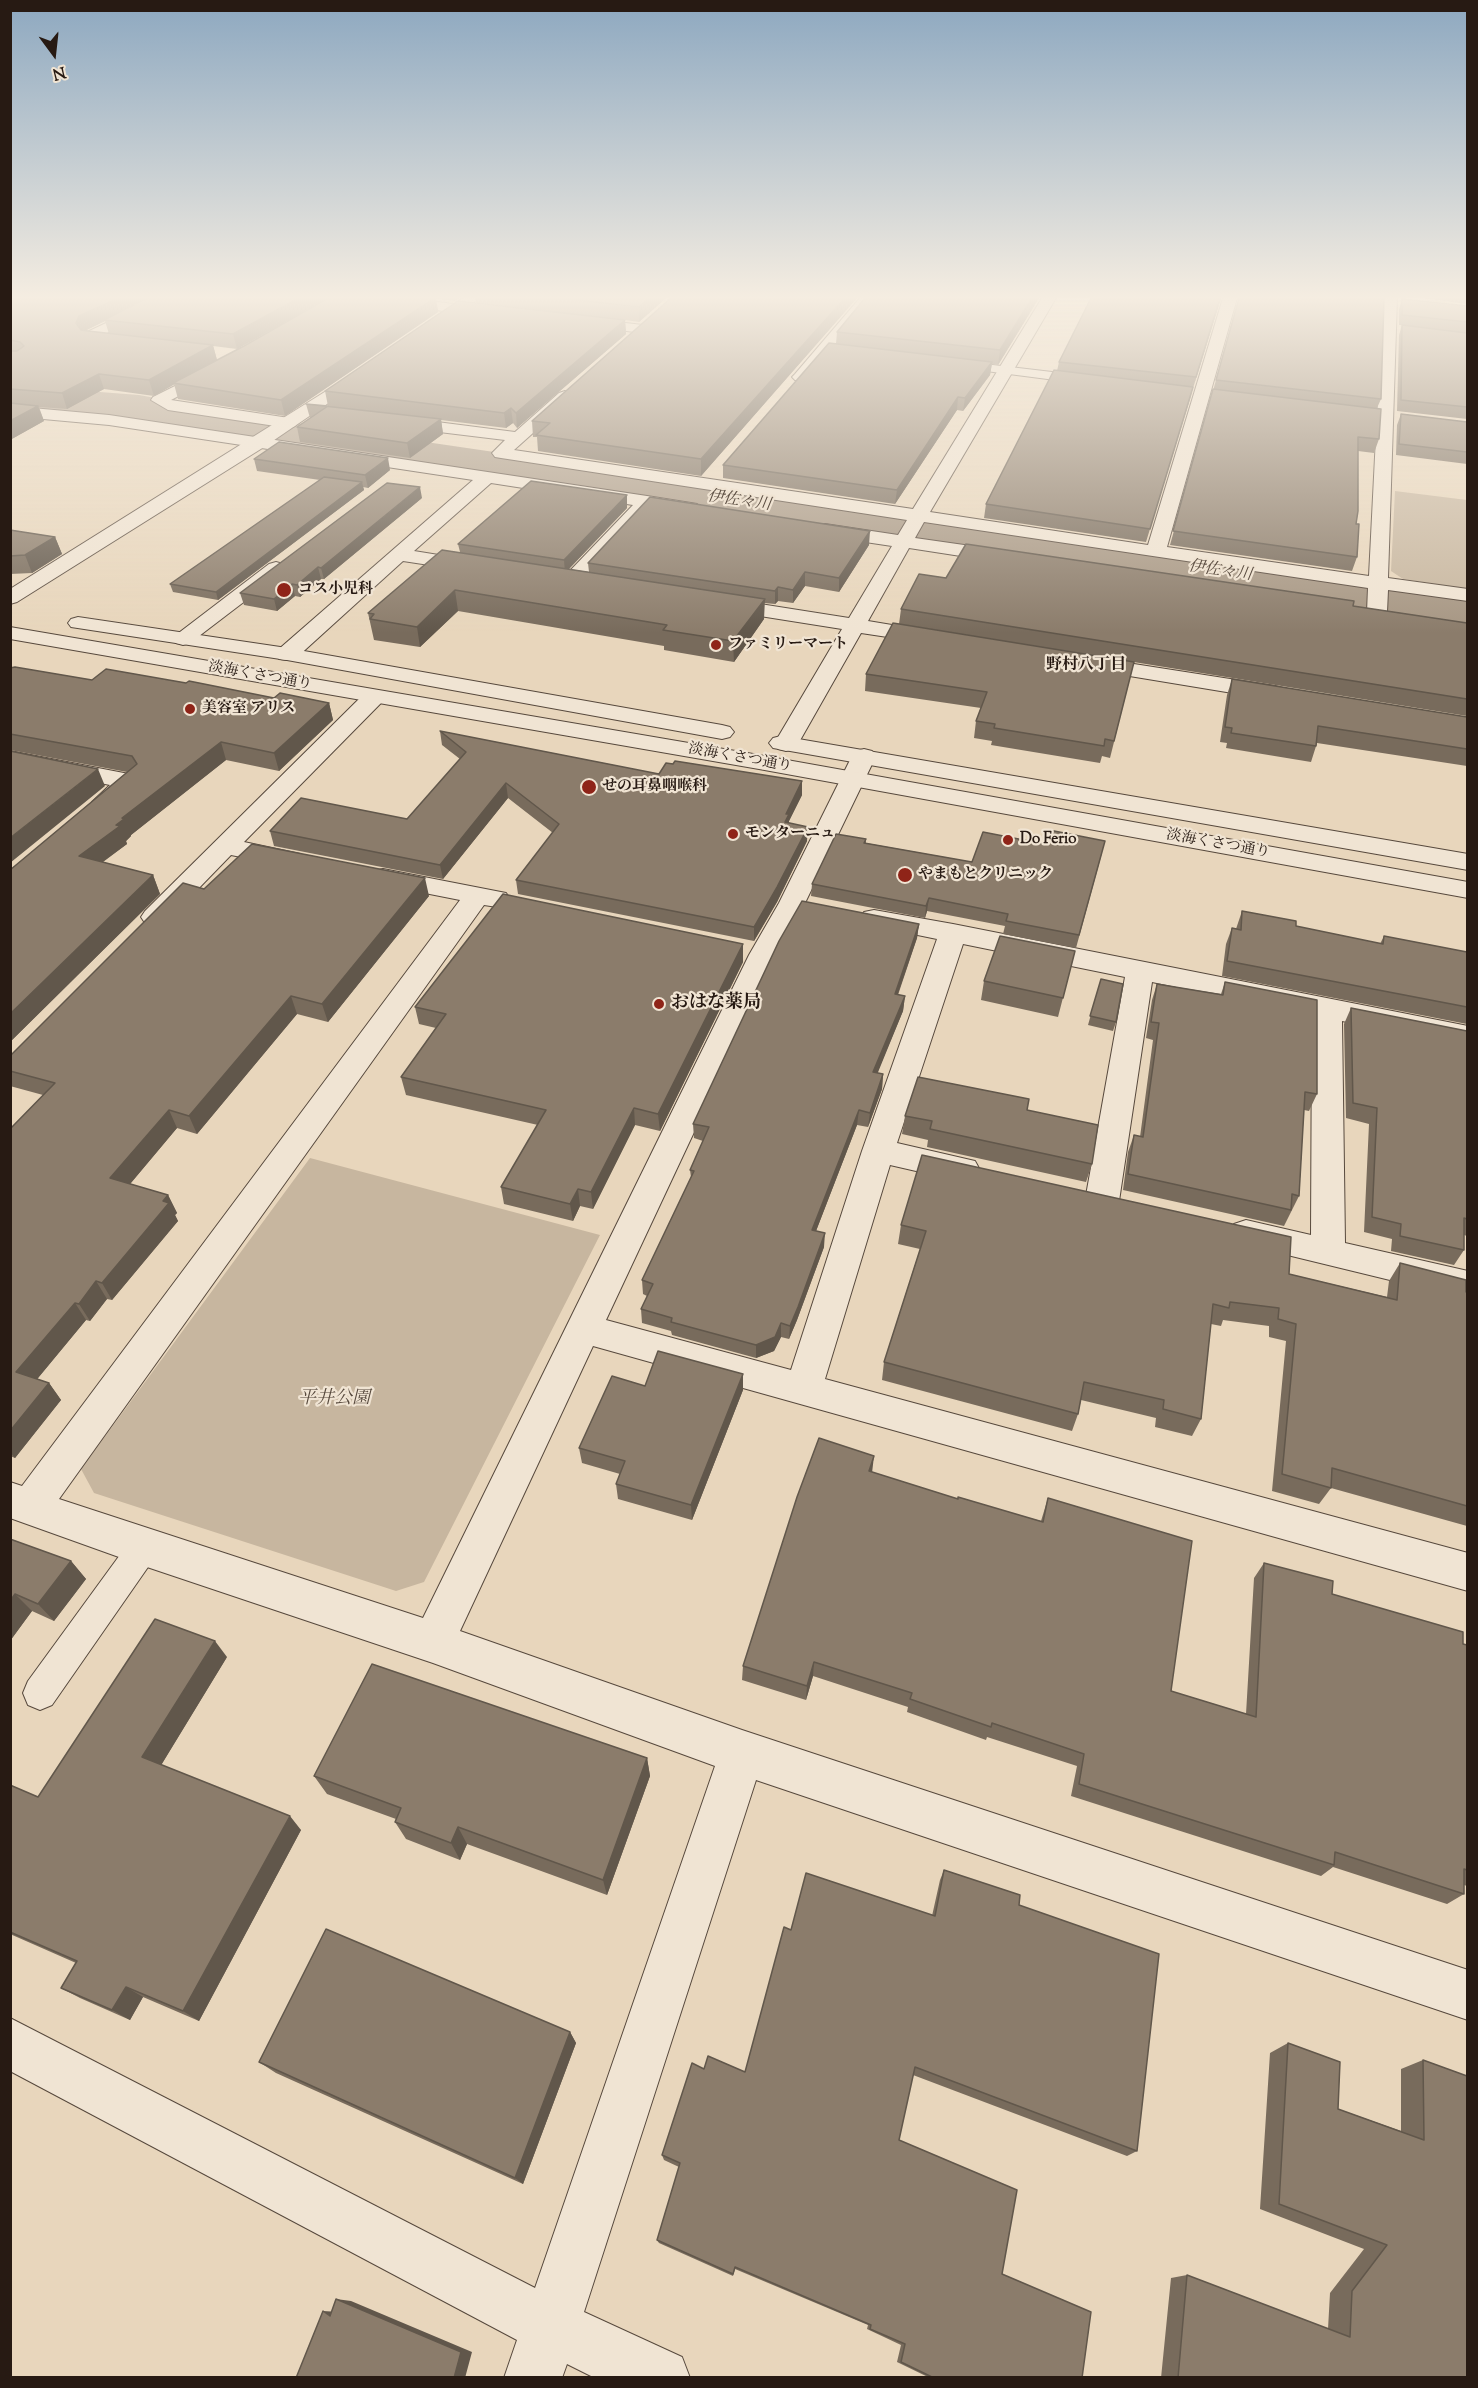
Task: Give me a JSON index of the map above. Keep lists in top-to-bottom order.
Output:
{
  "streets": {
    "street": ["淡海くさつ通り"]
  },
  "districts": ["野村八丁目"],
  "water": ["伊佐々川"],
  "parks": ["平井公園"],
  "places": [
    "コス小児科",
    "ファミリーマート",
    "美容室 アリス",
    "せの耳鼻咽喉科",
    "モンターニュ",
    "Do Ferio",
    "やまもとクリニック",
    "おはな薬局"
  ],
  "north": "bottom"
}
